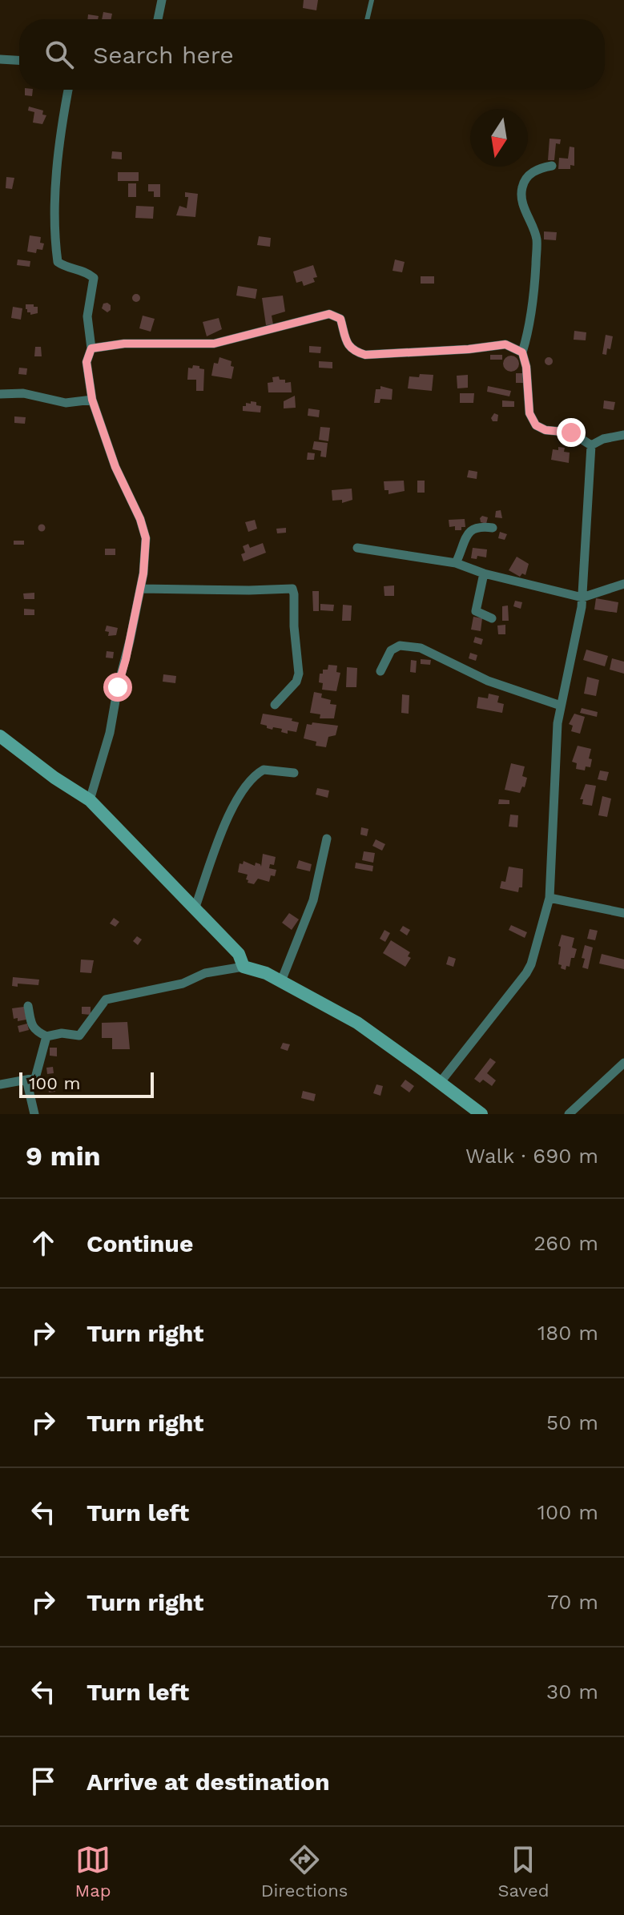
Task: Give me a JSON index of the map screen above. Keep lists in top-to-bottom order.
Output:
{
  "scale_bar": "100 m",
  "north": "bottom",
  "page": {
    "search": "Search here",
    "scale": "100 m",
    "heading": ["9 min", "Walk · 690 m"],
    "list": [
      ["Continue", "260 m"],
      ["Turn right", "180 m"],
      ["Turn right", "50 m"],
      ["Turn left", "100 m"],
      ["Turn right", "70 m"],
      ["Turn left", "30 m"],
      "Arrive at destination"
    ],
    "nav": ["Map", "Directions", "Saved"]
  }
}
